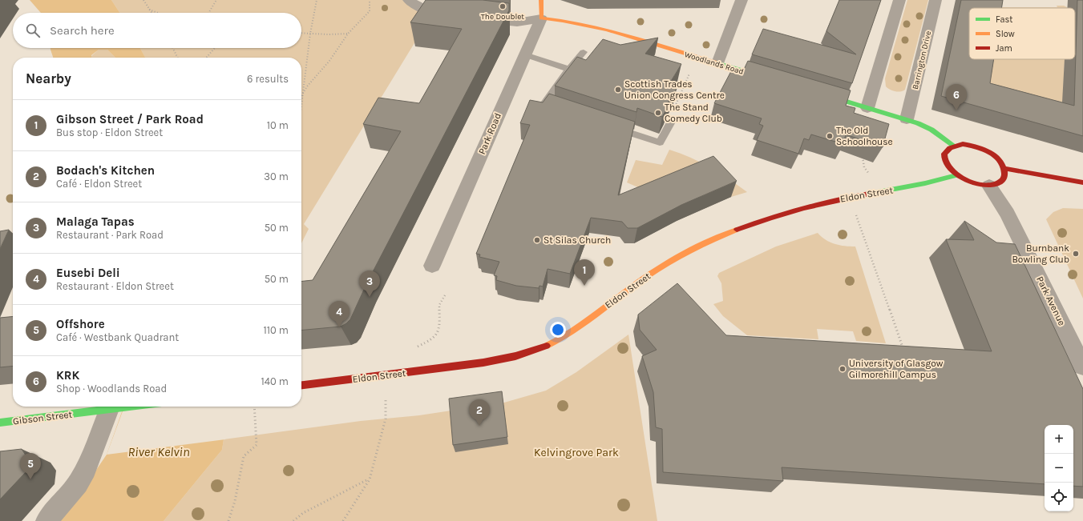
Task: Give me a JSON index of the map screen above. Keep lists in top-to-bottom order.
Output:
{
  "streets": {
    "street": [
      "Barrington Drive",
      "Woodlands Road",
      "Park Road",
      "Eldon Street",
      "Park Avenue",
      "Gibson Street"
    ]
  },
  "crossings": [
    ["Woodlands Road", "Park Road"],
    ["Eldon Street", "Park Avenue"]
  ],
  "water": ["River Kelvin"],
  "parks": ["Kelvingrove Park"],
  "places": [
    "The Doublet",
    "Scottish Trades Union Congress Centre",
    "The Stand Comedy Club",
    "The Old Schoolhouse",
    "St Silas Church",
    "Burnbank Bowling Club",
    "University of Glasgow Gilmorehill Campus"
  ],
  "legend": ["Fast", "Slow", "Jam"],
  "page": {
    "search": "Search here",
    "heading": ["Nearby", "6 results"],
    "pins": [
      "6",
      "1",
      "3",
      "4",
      "2",
      "5"
    ],
    "list": [
      {
        "mark": "1",
        "name": "Gibson Street / Park Road",
        "note": "Bus stop · Eldon Street",
        "value": "10 m"
      },
      {
        "mark": "2",
        "name": "Bodach's Kitchen",
        "note": "Café · Eldon Street",
        "value": "30 m"
      },
      {
        "mark": "3",
        "name": "Malaga Tapas",
        "note": "Restaurant · Park Road",
        "value": "50 m"
      },
      {
        "mark": "4",
        "name": "Eusebi Deli",
        "note": "Restaurant · Eldon Street",
        "value": "50 m"
      },
      {
        "mark": "5",
        "name": "Offshore",
        "note": "Café · Westbank Quadrant",
        "value": "110 m"
      },
      {
        "mark": "6",
        "name": "KRK",
        "note": "Shop · Woodlands Road",
        "value": "140 m"
      }
    ],
    "map_buttons": ["+", "−"]
  }
}
